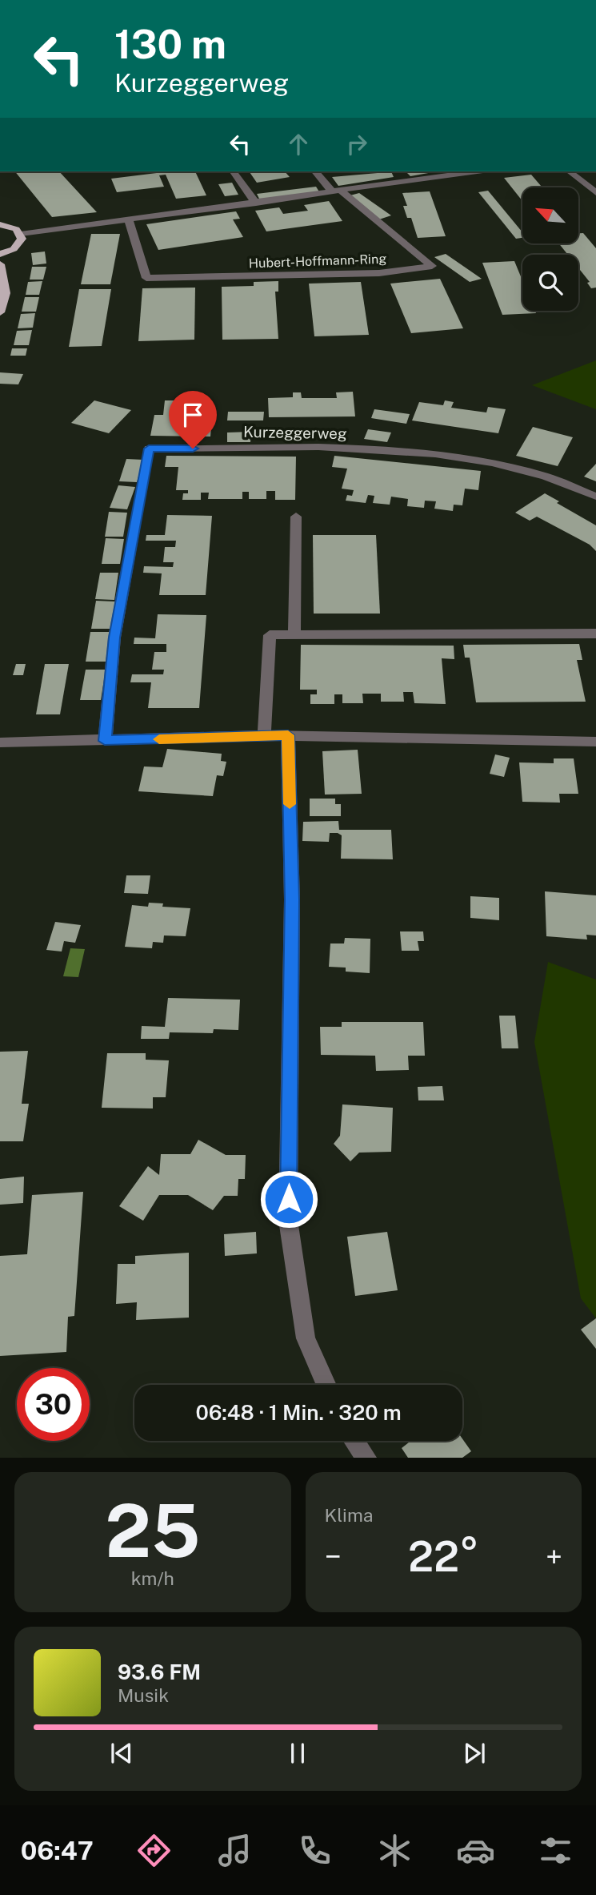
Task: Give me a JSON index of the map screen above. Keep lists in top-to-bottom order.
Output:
{
  "streets": {
    "street": ["Hubert-Hoffmann-Ring", "Kurzeggerweg"]
  },
  "north": "top left",
  "page": {
    "turn": ["130 m", "Kurzeggerweg"],
    "limit": "30",
    "trip": "06:48 · 1 Min. · 320 m",
    "tile": [
      ["25", "km/h"],
      "Klima"
    ],
    "heat": ["−", "22°", "+"],
    "song": ["93.6 FM", "Musik"],
    "tabs": "06:47"
  }
}
